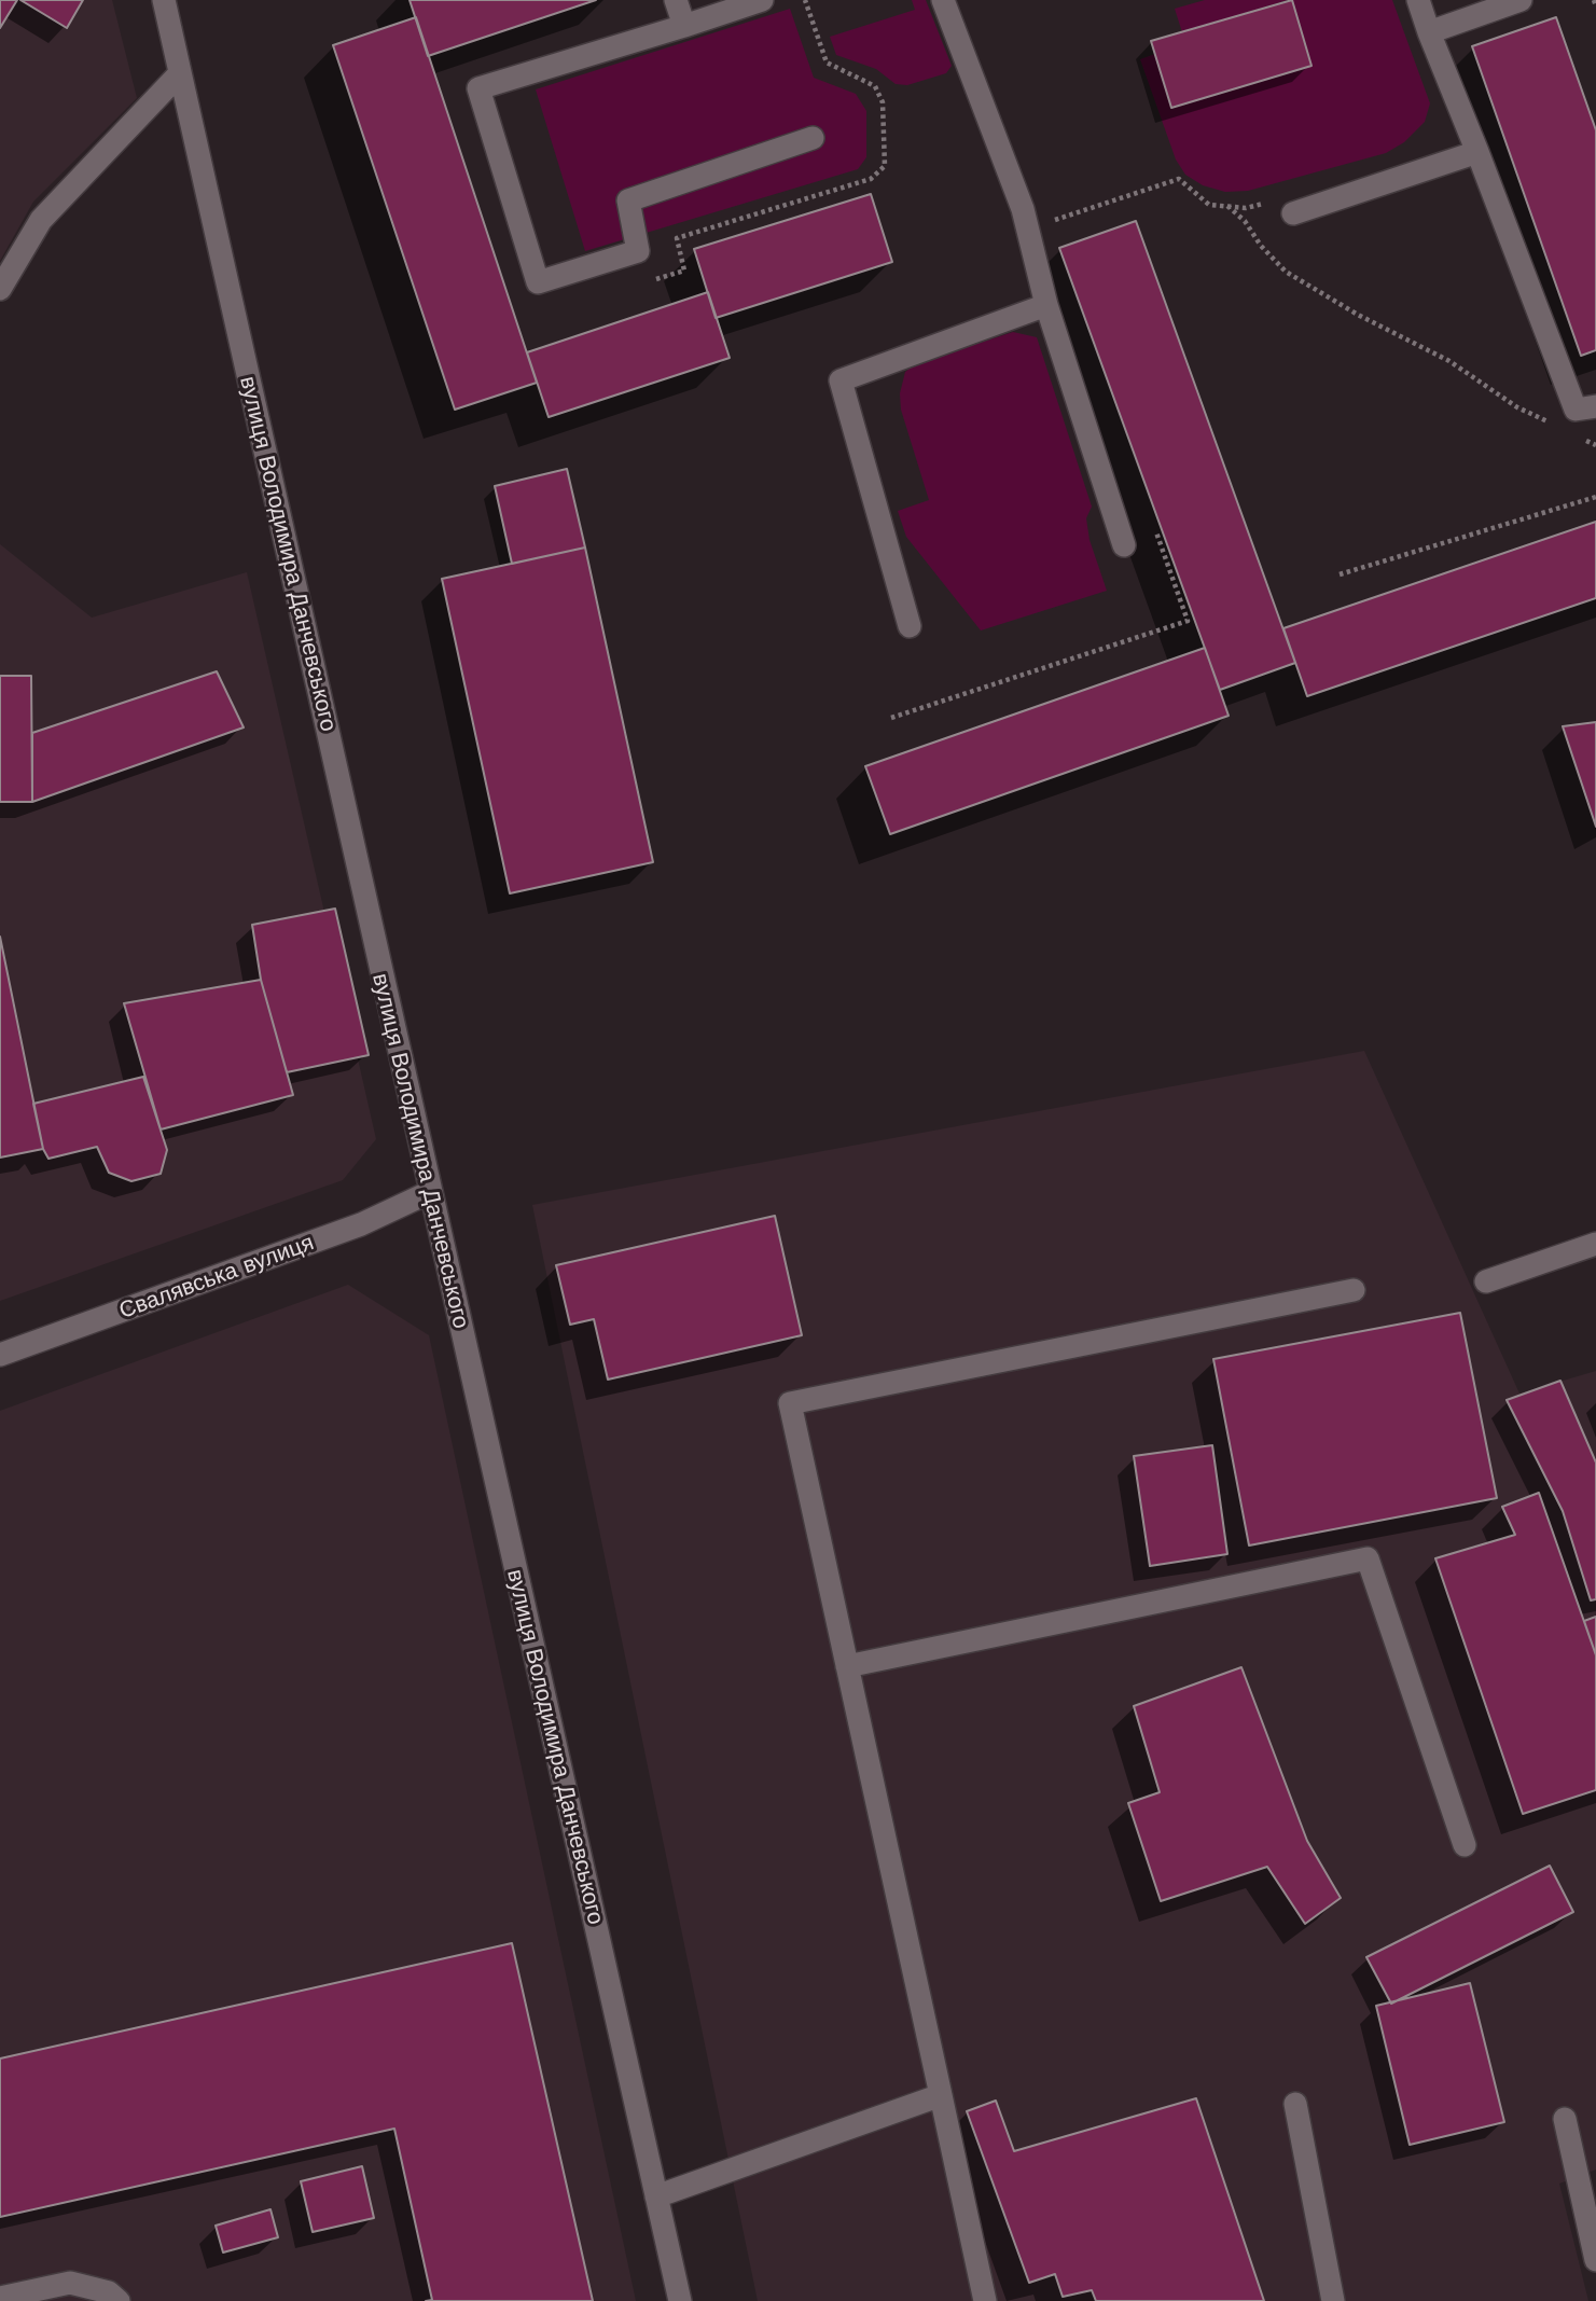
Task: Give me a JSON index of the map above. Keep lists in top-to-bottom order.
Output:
{
  "streets": {
    "street": ["вулиця Володимира Данчевського", "Свалявська вулиця"]
  },
  "crossings": [
    ["вулиця Володимира Данчевського", "Свалявська вулиця"]
  ]
}
